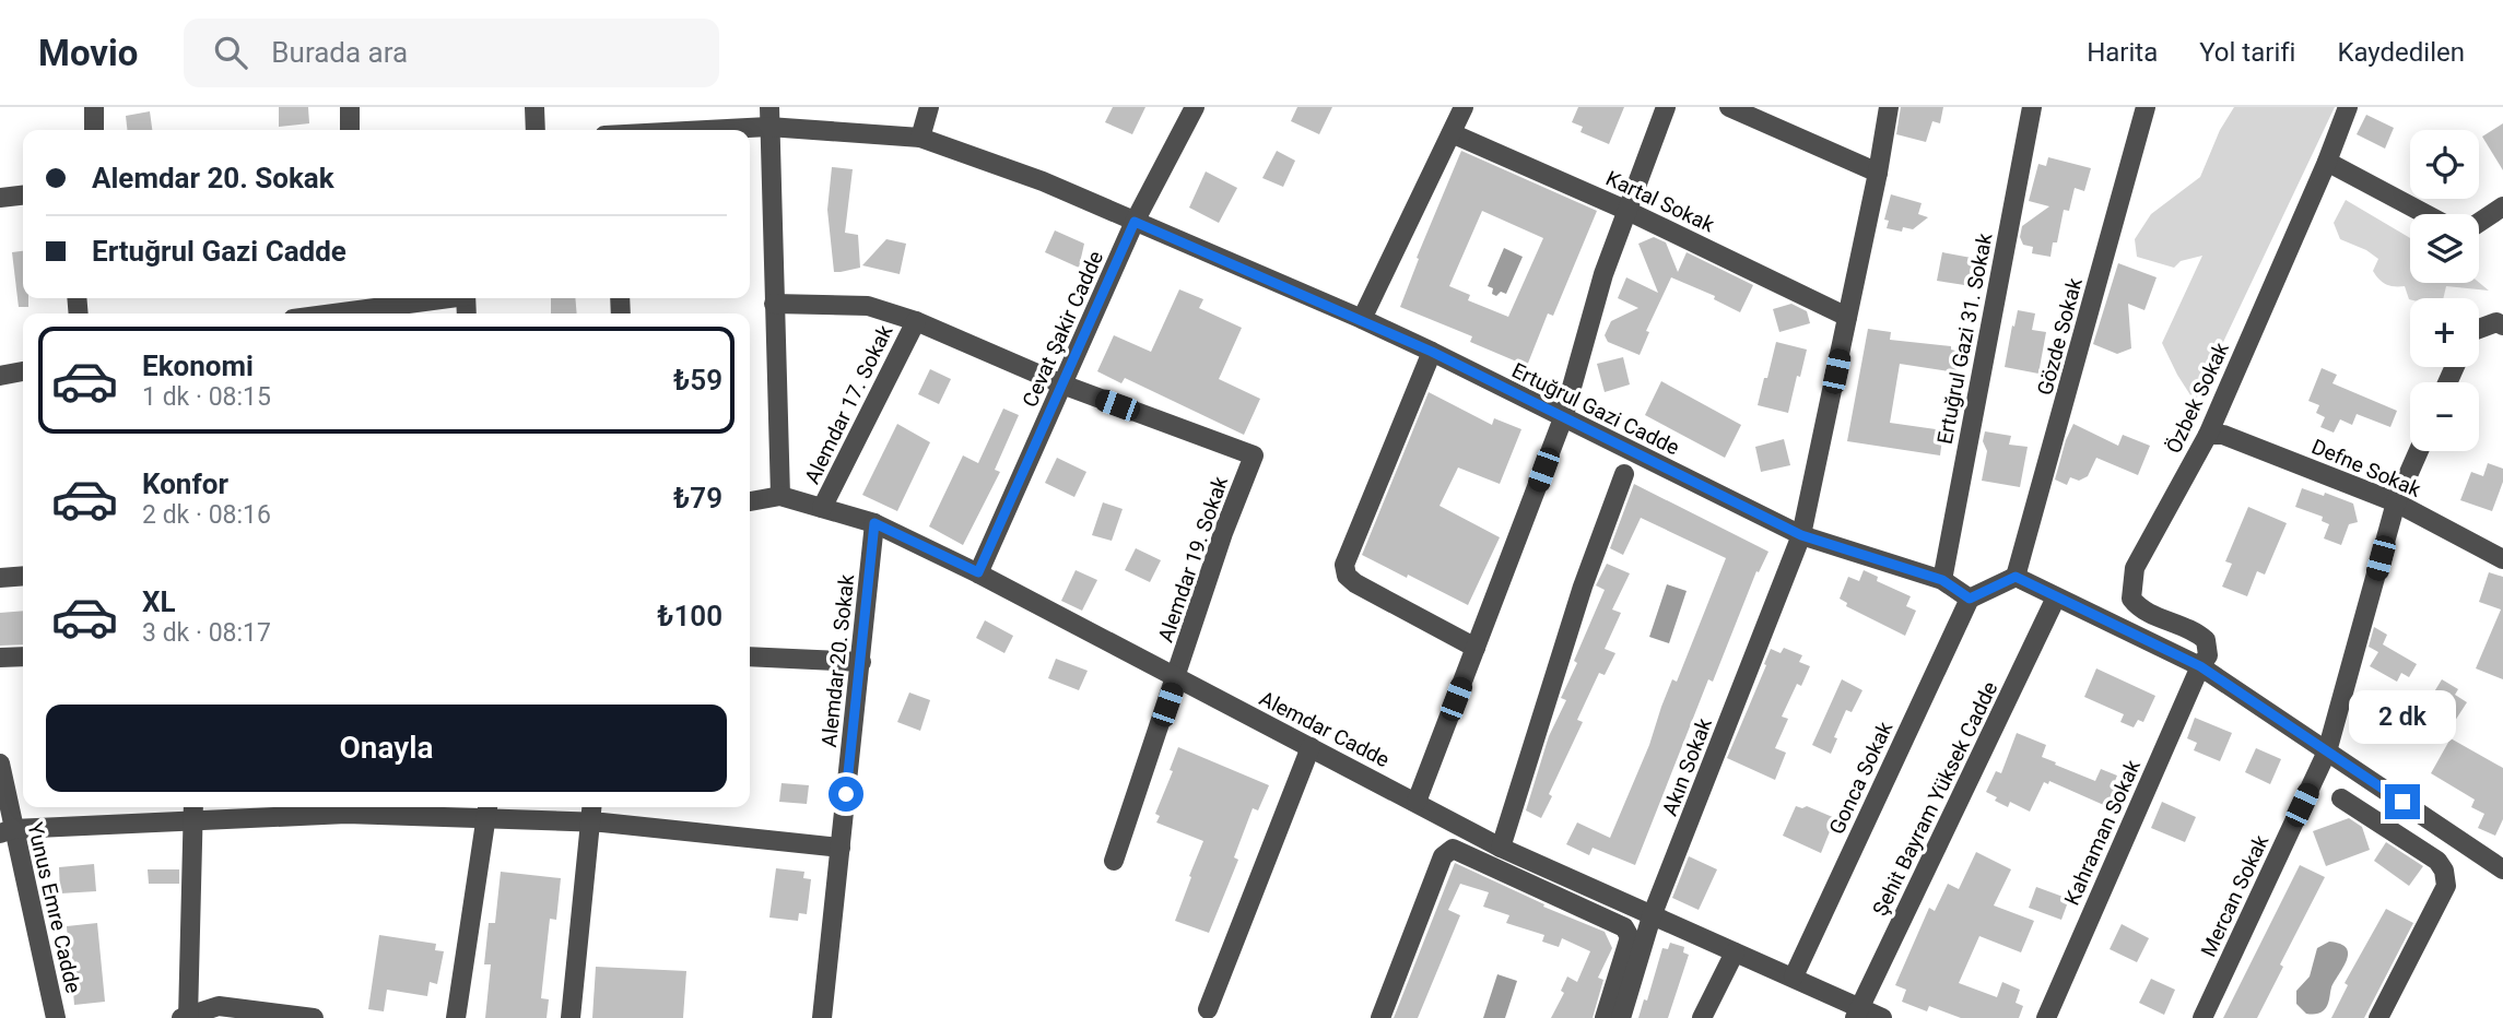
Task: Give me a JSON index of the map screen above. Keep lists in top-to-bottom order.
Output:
{
  "streets": {
    "street": [
      "Kartal Sokak",
      "Cevat Şakir Cadde",
      "Gözde Sokak",
      "Ertuğrul Gazi 31. Sokak",
      "Özbek Sokak",
      "Alemdar 17. Sokak",
      "Ertuğrul Gazi Cadde",
      "Defne Sokak",
      "Alemdar 19. Sokak",
      "Alemdar 20. Sokak",
      "Alemdar Cadde",
      "Akın Sokak",
      "Gonca Sokak",
      "Şehit Bayram Yüksek Cadde",
      "Kahraman Sokak",
      "Mercan Sokak",
      "Yunus Emre Cadde"
    ]
  },
  "crossings": [
    ["Kartal Sokak", "Akın Sokak"],
    ["Cevat Şakir Cadde", "Ertuğrul Gazi Cadde"],
    ["Cevat Şakir Cadde", "Alemdar 19. Sokak"],
    ["Cevat Şakir Cadde", "Alemdar Cadde"],
    ["Ertuğrul Gazi 31. Sokak", "Ertuğrul Gazi Cadde"],
    ["Özbek Sokak", "Defne Sokak"],
    ["Özbek Sokak", "Kahraman Sokak"],
    ["Alemdar 17. Sokak", "Alemdar Cadde"],
    ["Ertuğrul Gazi Cadde", "Akın Sokak"],
    ["Ertuğrul Gazi Cadde", "Gonca Sokak"],
    ["Defne Sokak", "Mercan Sokak"],
    ["Alemdar 19. Sokak", "Alemdar Cadde"],
    ["Alemdar 20. Sokak", "Alemdar Cadde"],
    ["Alemdar Cadde", "Akın Sokak"],
    ["Alemdar Cadde", "Gonca Sokak"],
    ["Alemdar Cadde", "Şehit Bayram Yüksek Cadde"]
  ],
  "page": {
    "header": "Movio",
    "search": "Burada ara",
    "nav": ["Harita", "Yol tarifi", "Kaydedilen"],
    "map_buttons": ["+", "−"],
    "banner": ["Alemdar 20. Sokak", "Ertuğrul Gazi Cadde"],
    "list": [
      {
        "name": "Ekonomi",
        "note": "1 dk · 08:15",
        "value": "₺59"
      },
      {
        "name": "Konfor",
        "note": "2 dk · 08:16",
        "value": "₺79"
      },
      {
        "name": "XL",
        "note": "3 dk · 08:17",
        "value": "₺100"
      }
    ],
    "buttons": "Onayla",
    "bubble": "2 dk"
  }
}
